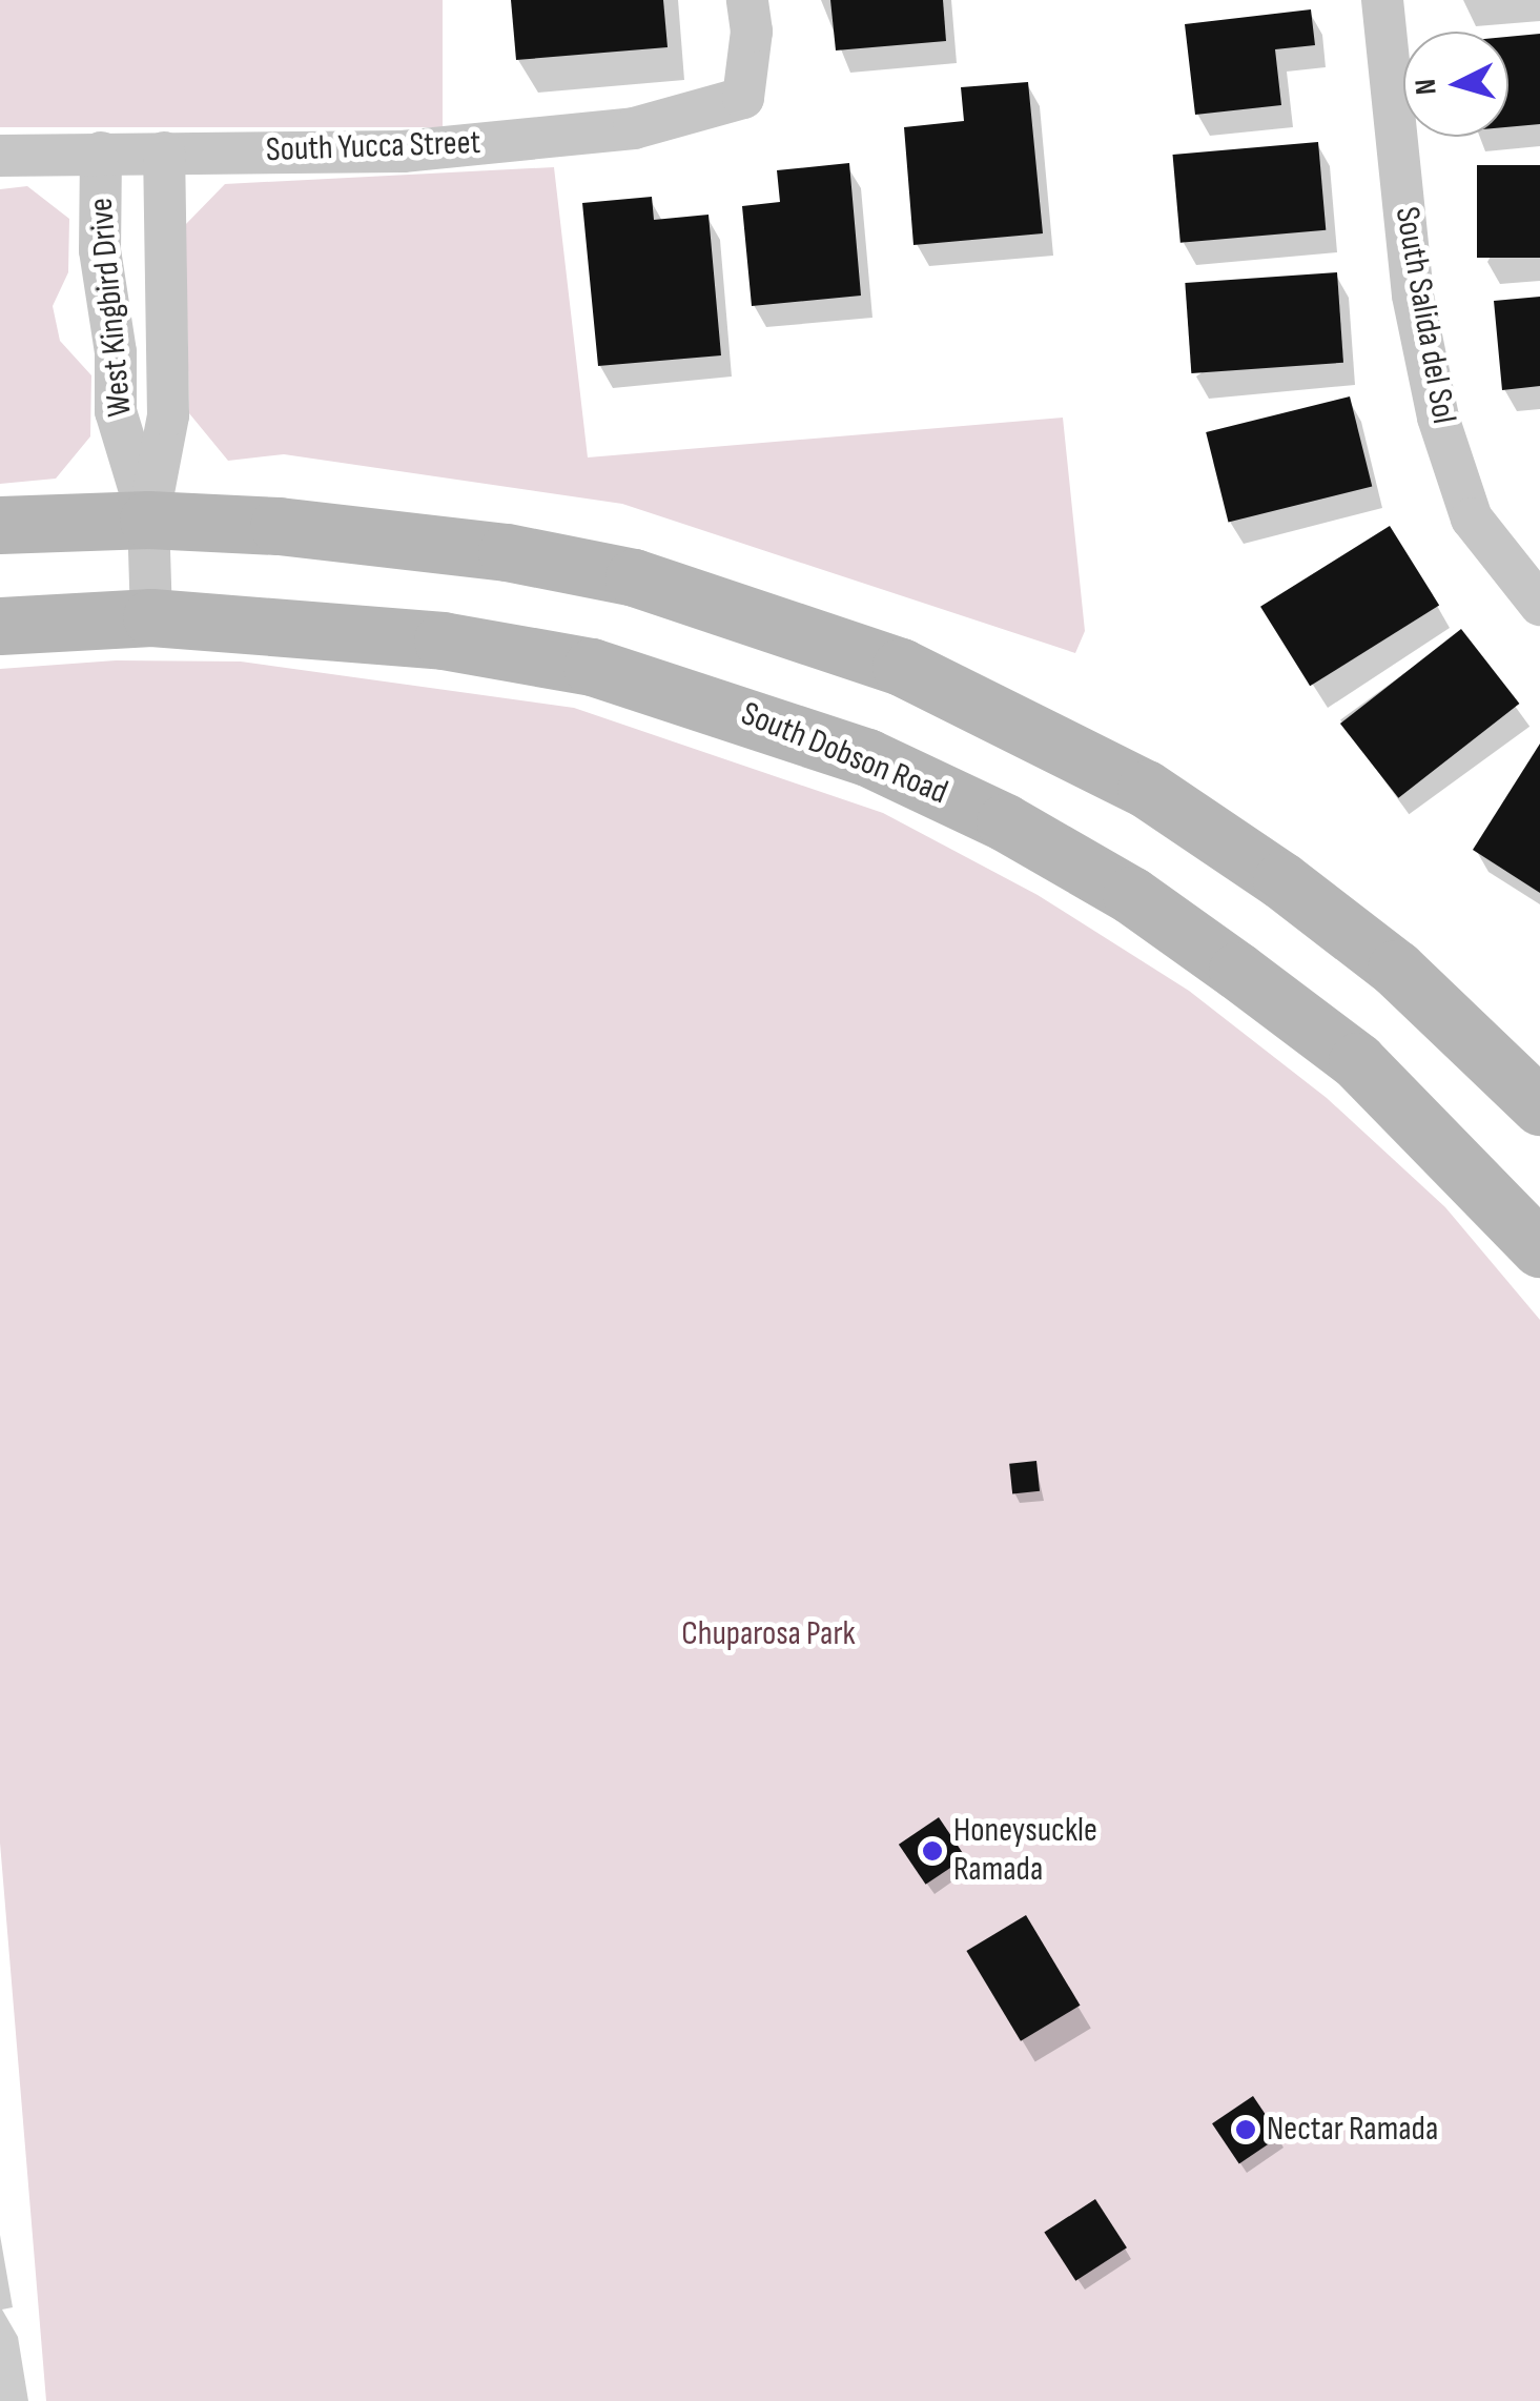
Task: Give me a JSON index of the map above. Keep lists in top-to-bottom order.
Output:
{
  "streets": {
    "main road": ["South Dobson Road"],
    "street": ["South Yucca Street", "West Kingbird Drive", "South Salida del Sol"]
  },
  "crossings": [
    ["South Yucca Street", "West Kingbird Drive"],
    ["West Kingbird Drive", "South Dobson Road"]
  ],
  "parks": ["Chuparosa Park"],
  "places": ["Honeysuckle Ramada", "Nectar Ramada"],
  "north": "left"
}
